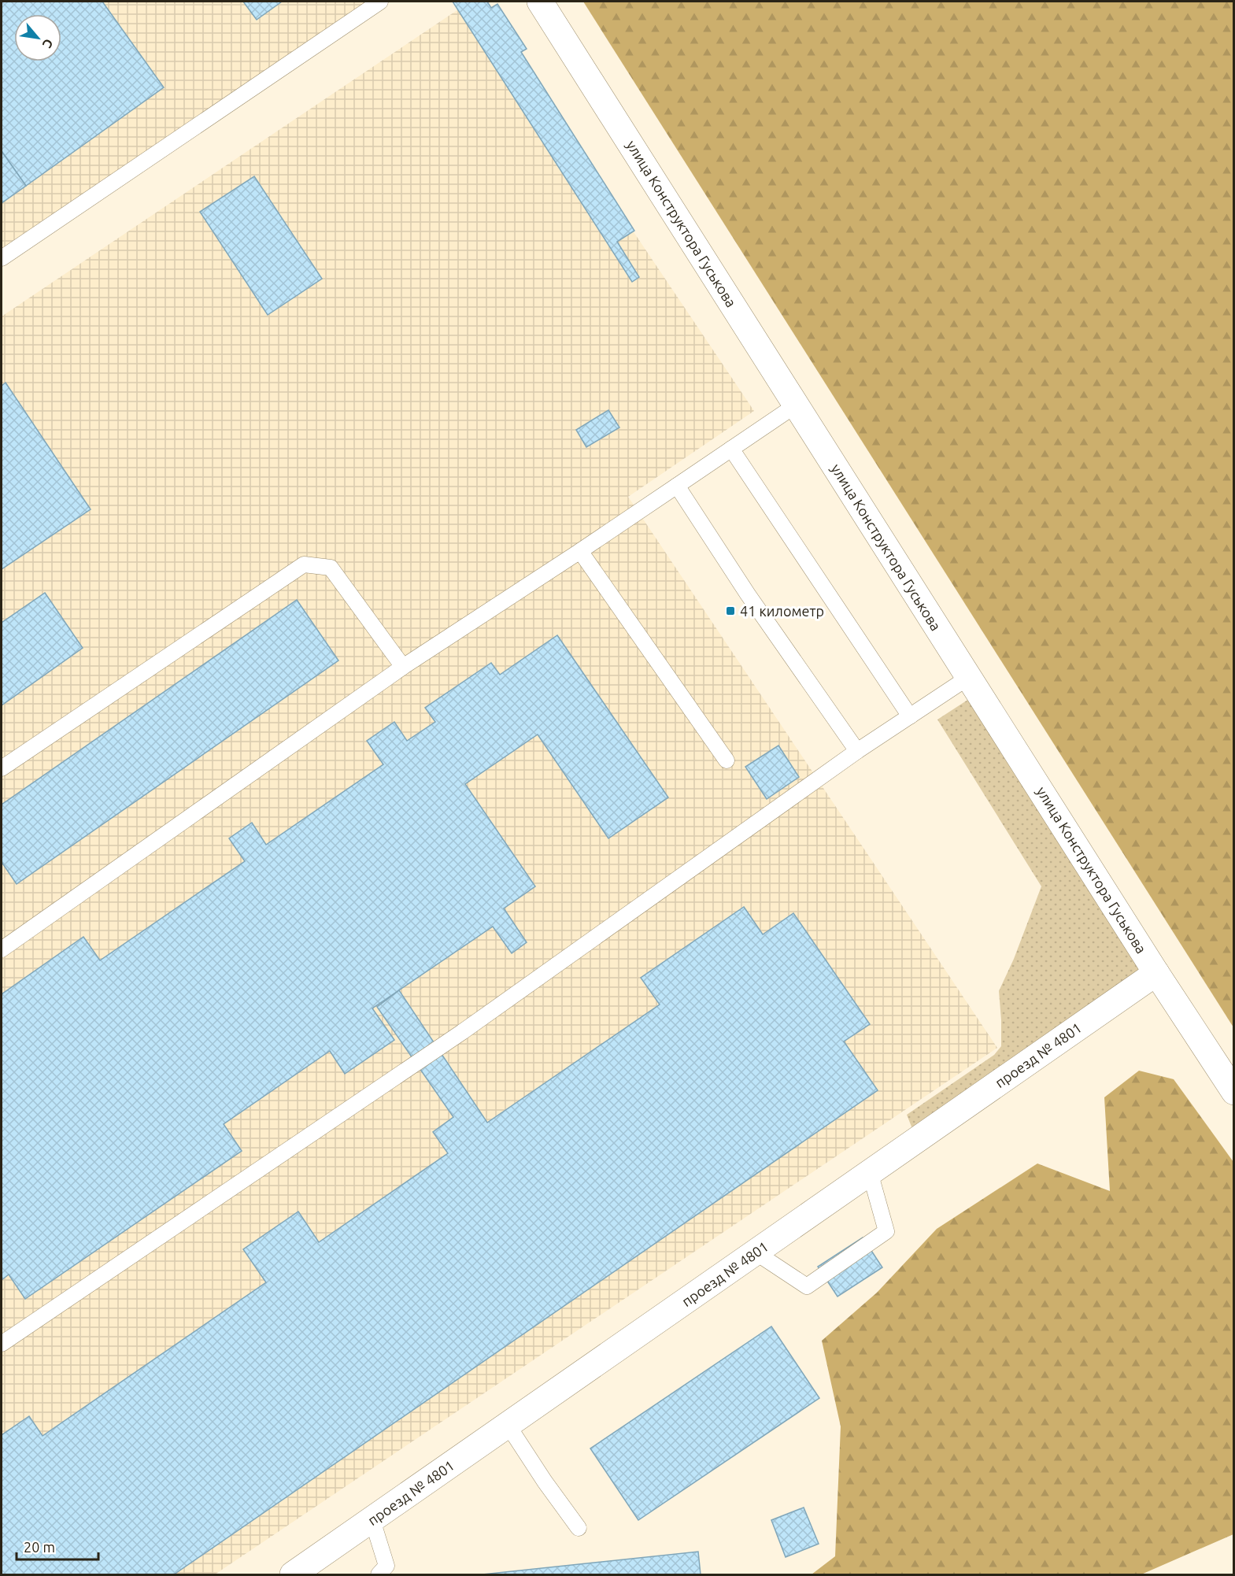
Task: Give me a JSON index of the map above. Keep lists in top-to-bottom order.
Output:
{
  "streets": {
    "street": ["улица Конструктора Гуськова", "проезд № 4801"]
  },
  "crossings": [
    ["улица Конструктора Гуськова", "проезд № 4801"]
  ],
  "places": {
    "transit": ["41 километр"]
  },
  "scale_bar": "20 m",
  "north": "bottom right"
}
